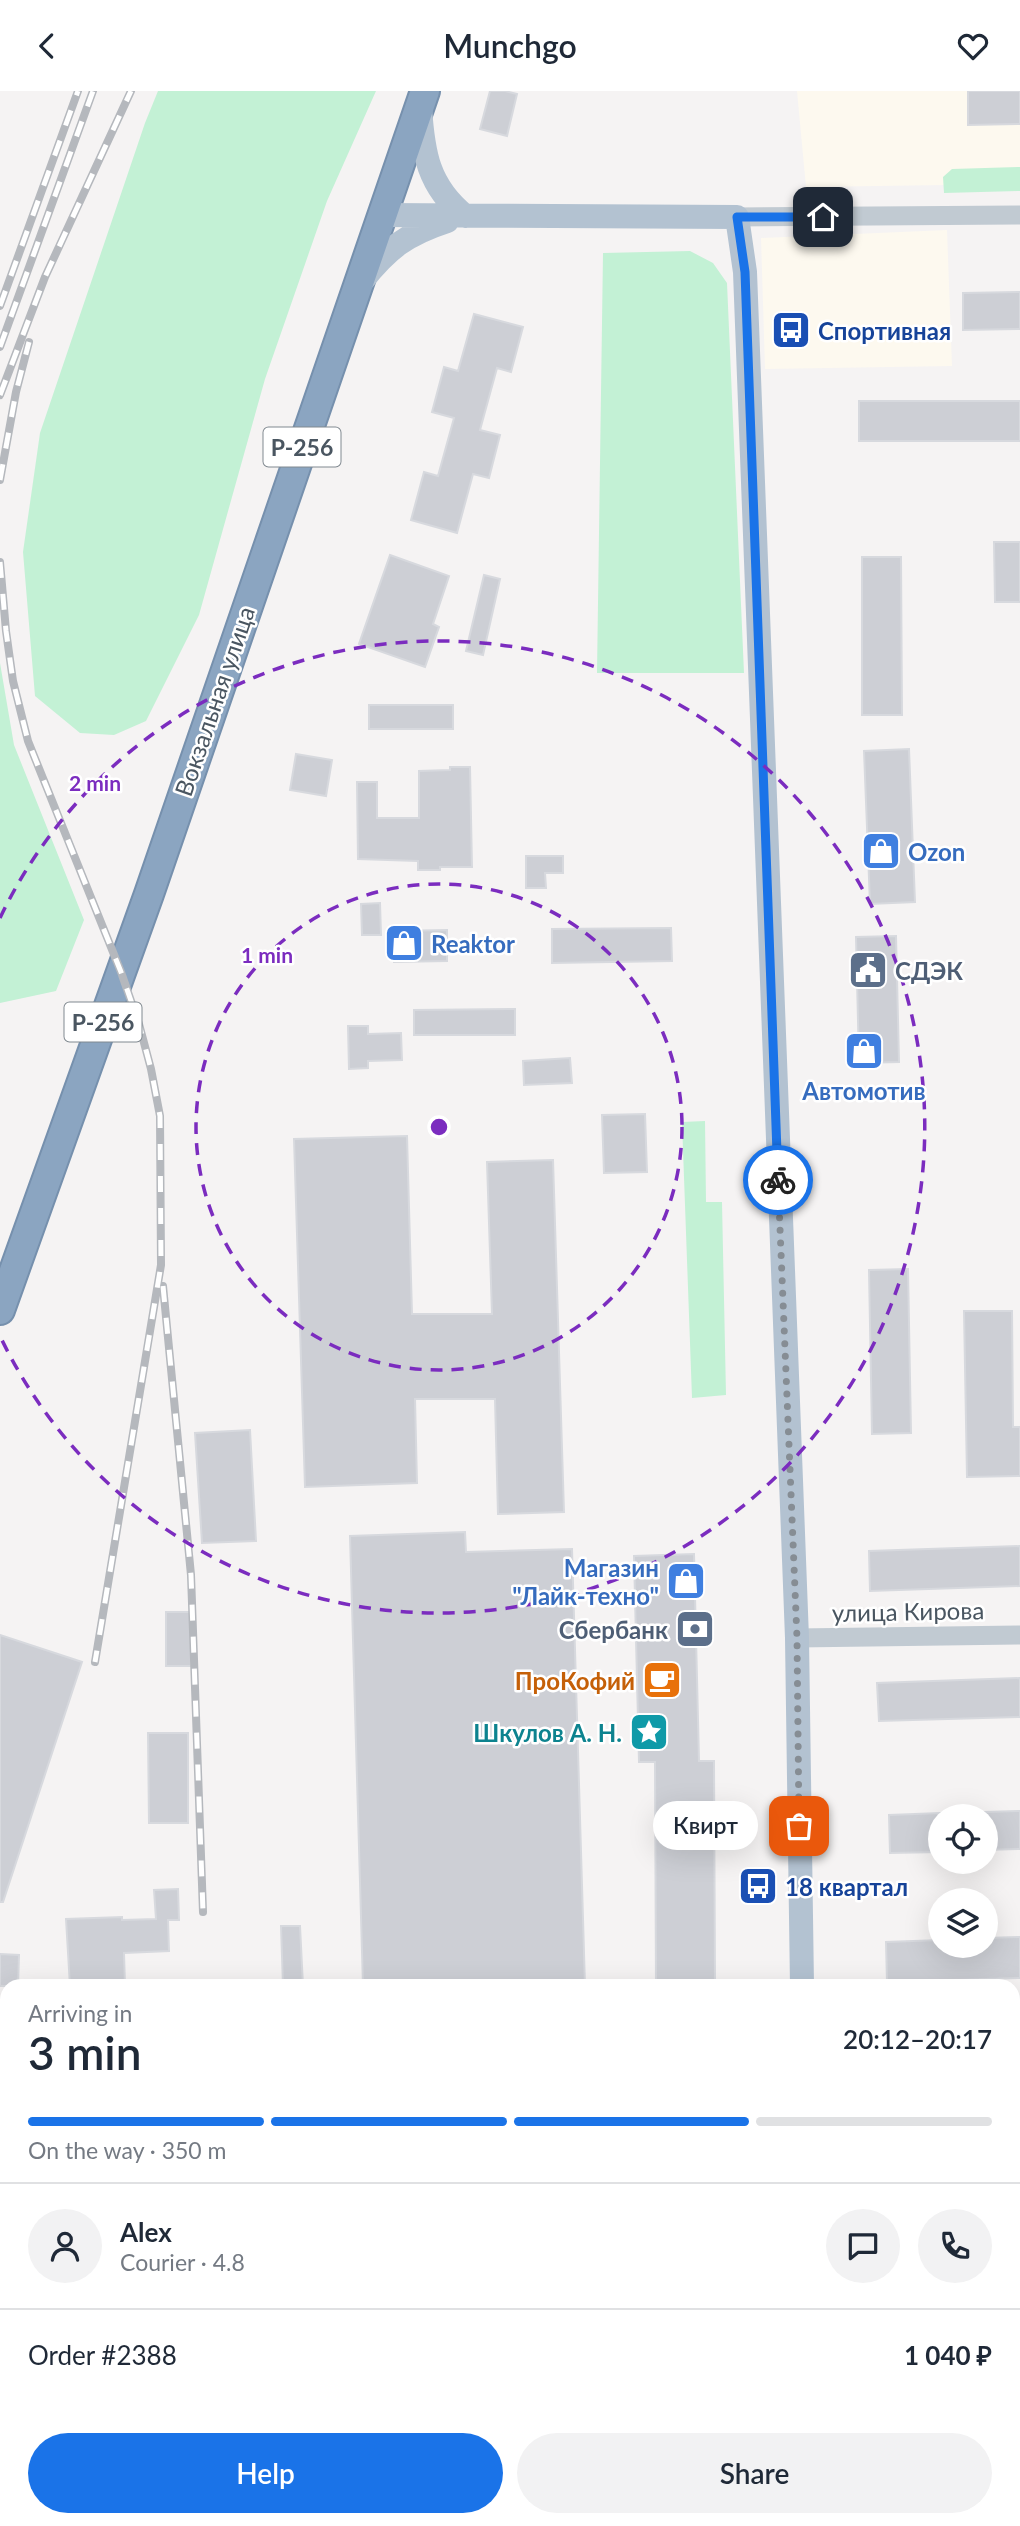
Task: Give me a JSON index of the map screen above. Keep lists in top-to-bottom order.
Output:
{
  "streets": {
    "highway": ["Р-256", "Вокзальная улица"],
    "street": ["улица Кирова"]
  },
  "places": {
    "bus stop": ["Спортивная", "18 квартал"],
    "shop": [
      "Ozon",
      "Reaktor",
      "Автомотив",
      "Магазин \"Лайк-техно\""
    ],
    "public building": ["СДЭК"],
    "bank": ["Сбербанк"],
    "cafe": ["ПроКофий"],
    "place": ["Шкулов А. Н."],
    "other": ["Квирт"]
  },
  "page": {
    "header": "Munchgo",
    "bubble": "Квирт",
    "heading": ["3 min", "Arriving in", "20:12–20:17"],
    "panel": [
      "Alex",
      "Courier · 4.8",
      "Order #2388",
      "1 040 ₽"
    ],
    "bar": "On the way · 350 m",
    "buttons": ["Help", "Share"]
  },
  "rings": ["2 min", "1 min"]
}
